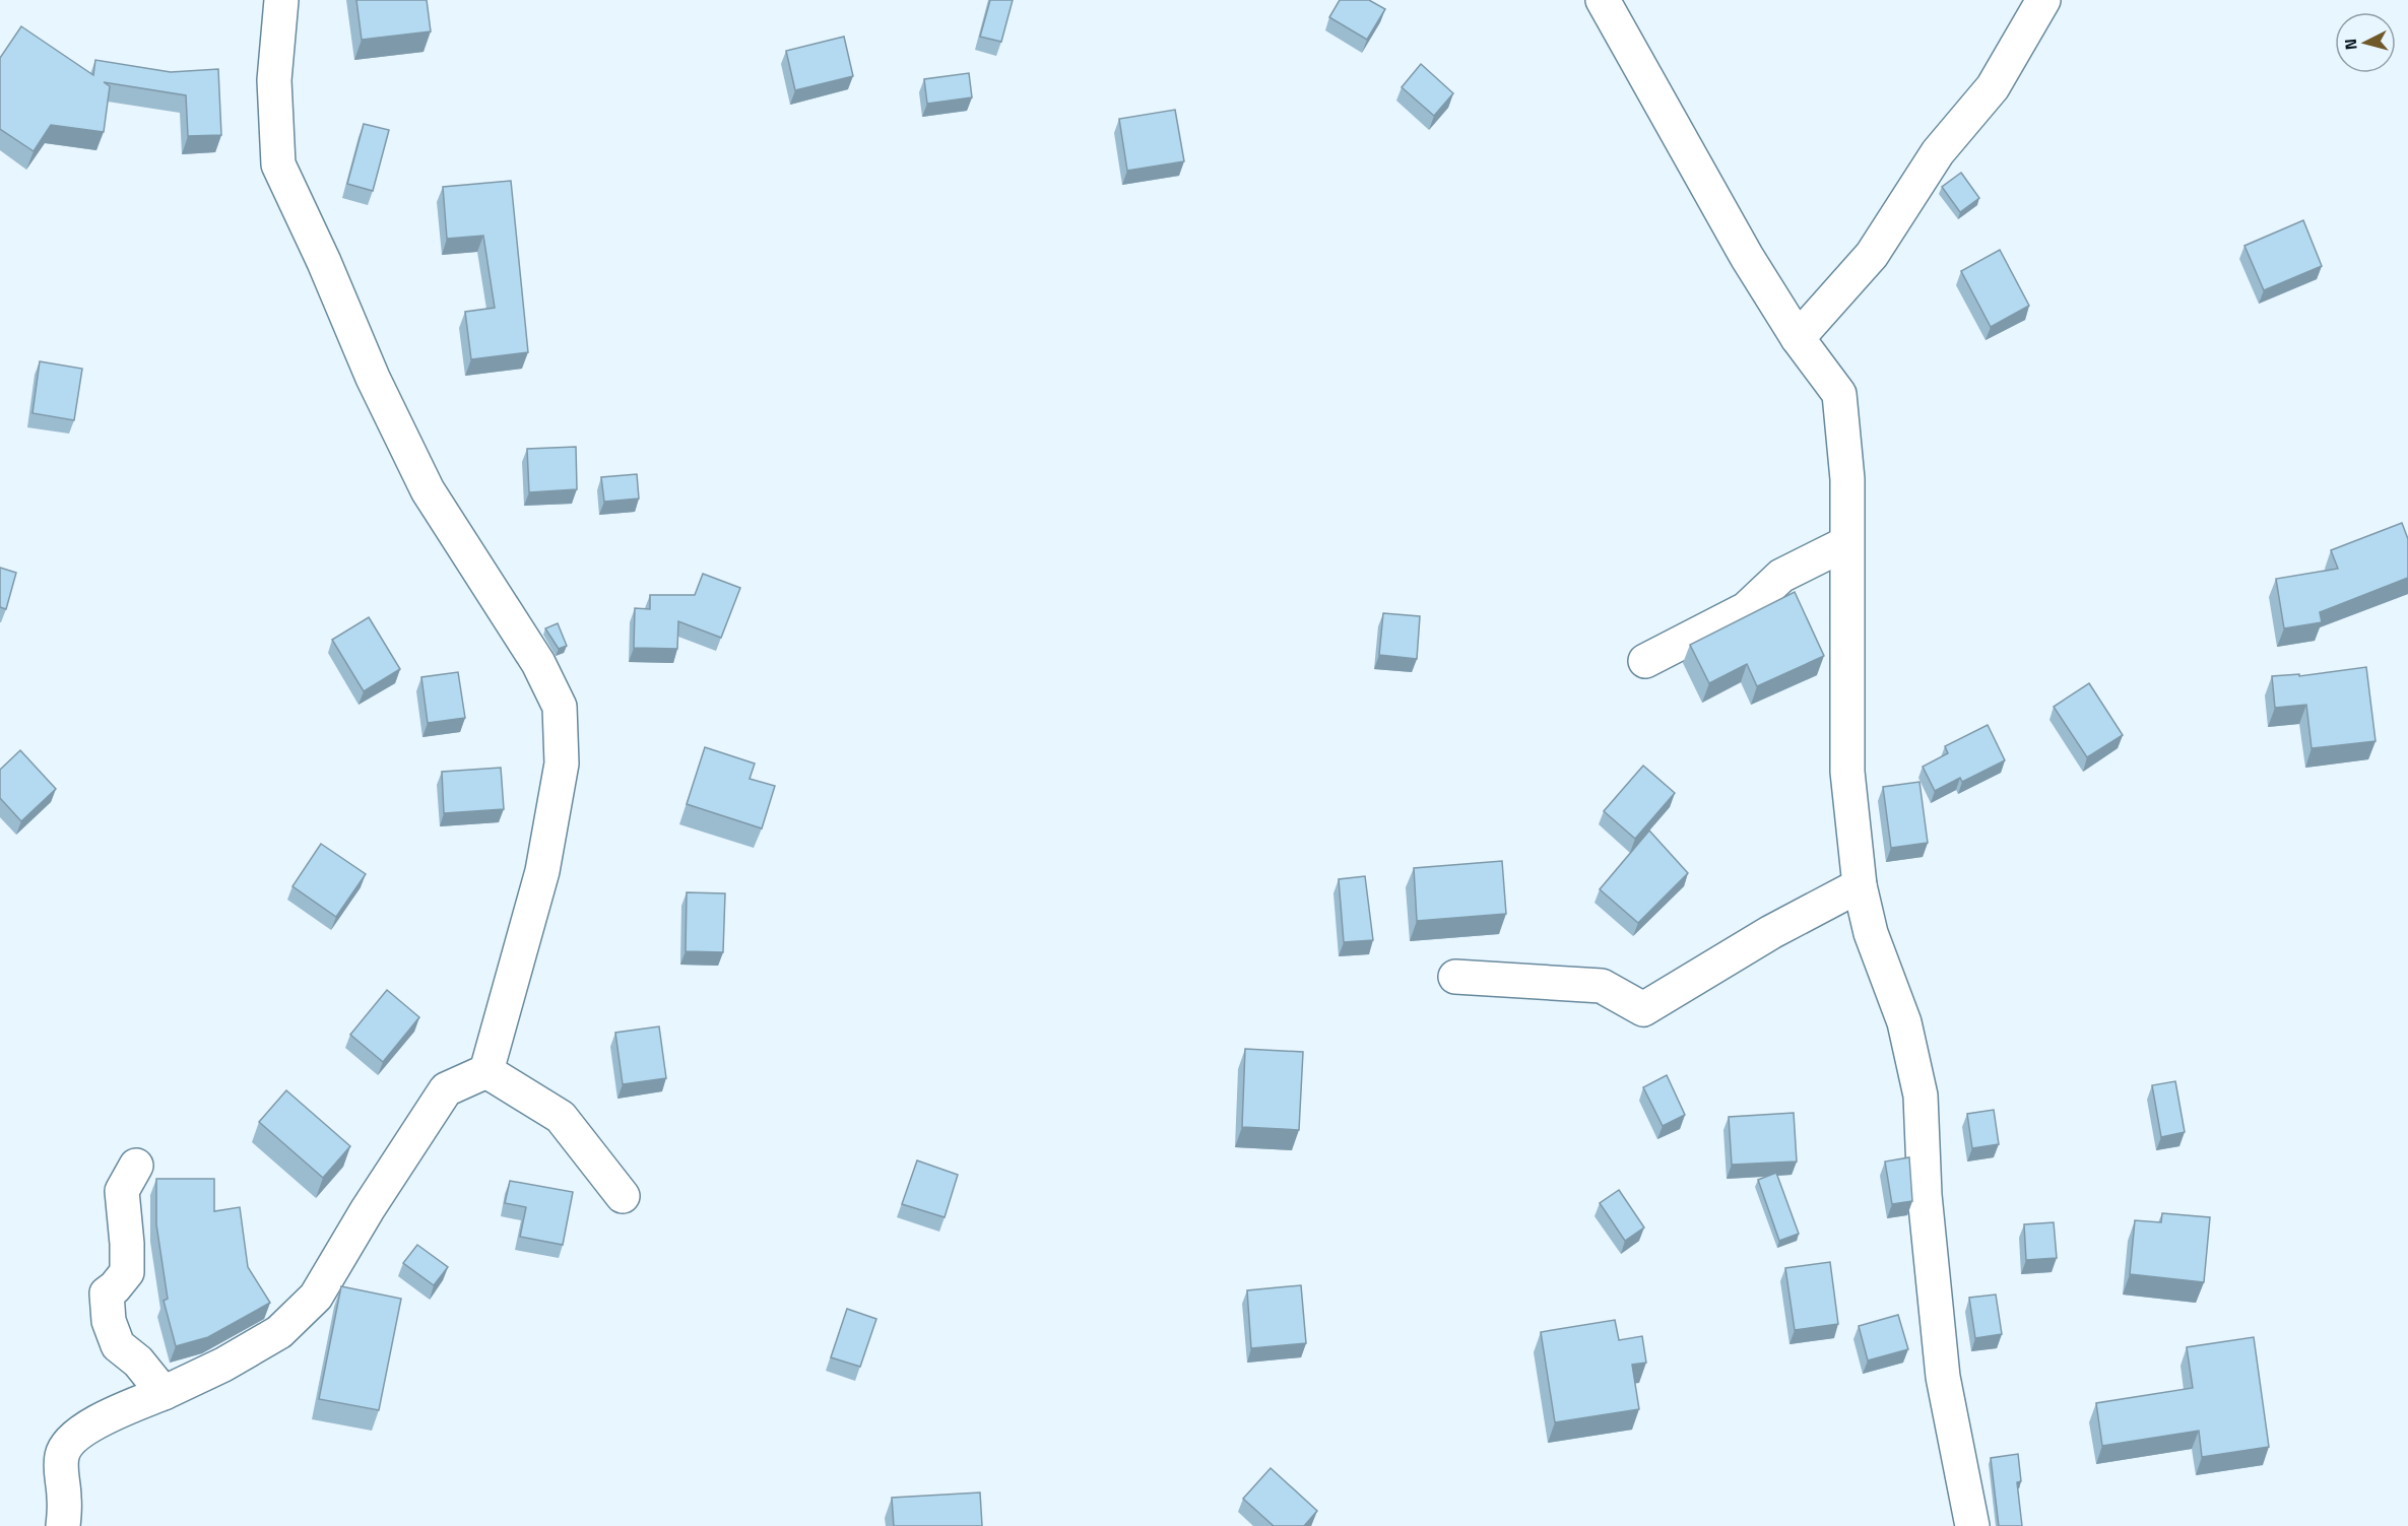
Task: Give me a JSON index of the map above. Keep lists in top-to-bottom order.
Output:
{
  "north": "left"
}
